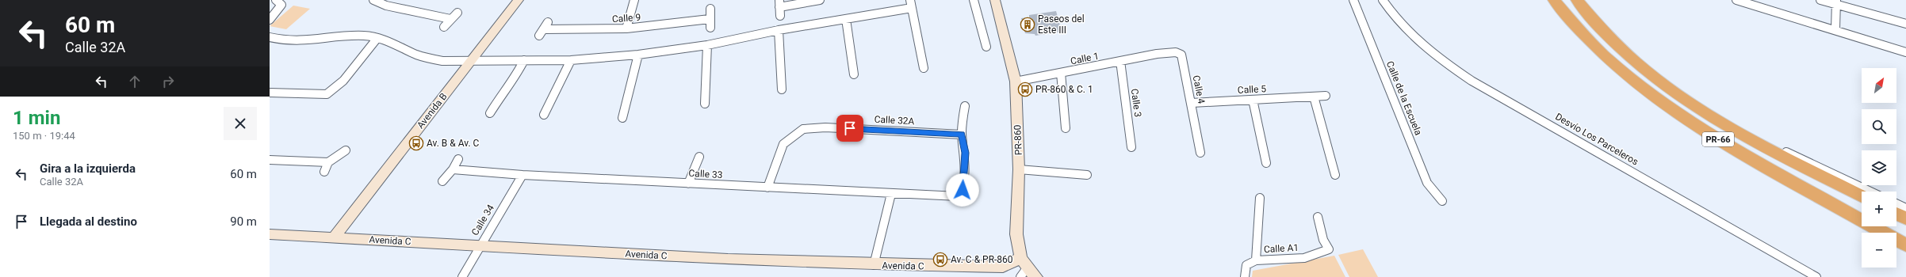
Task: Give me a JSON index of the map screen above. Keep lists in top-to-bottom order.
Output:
{
  "streets": {
    "highway": ["PR-66"],
    "street": [
      "Calle 9",
      "Calle 1",
      "Calle 4",
      "Calle 5",
      "Calle de la Escuela",
      "Calle 3",
      "Avenida B",
      "Calle 32A",
      "Desvío Los Parceleros",
      "PR-860",
      "Calle 33",
      "Calle 34",
      "Avenida C",
      "Calle A1"
    ]
  },
  "crossings": [
    ["Calle 1", "Calle 4"],
    ["Calle 1", "Calle 3"],
    ["Calle 1", "PR-860"],
    ["Calle 4", "Calle 5"],
    ["Avenida B", "Avenida C"],
    ["Calle 32A", "Calle 33"],
    ["PR-860", "Avenida C"],
    ["Calle 33", "Calle 34"],
    ["Calle 34", "Avenida C"]
  ],
  "places": {
    "building": ["Paseos del Este III"],
    "bus stop": ["PR-860 & C. 1", "Av. B & Av. C", "Av. C & PR-860"]
  },
  "north": "top right",
  "page": {
    "turn": ["60 m", "Calle 32A"],
    "map_buttons": ["+", "−"],
    "heading": ["1 min", "150 m · 19:44"],
    "list": [
      {
        "name": "Gira a la izquierda",
        "note": "Calle 32A",
        "value": "60 m"
      },
      {
        "name": "Llegada al destino",
        "value": "90 m"
      }
    ]
  }
}
